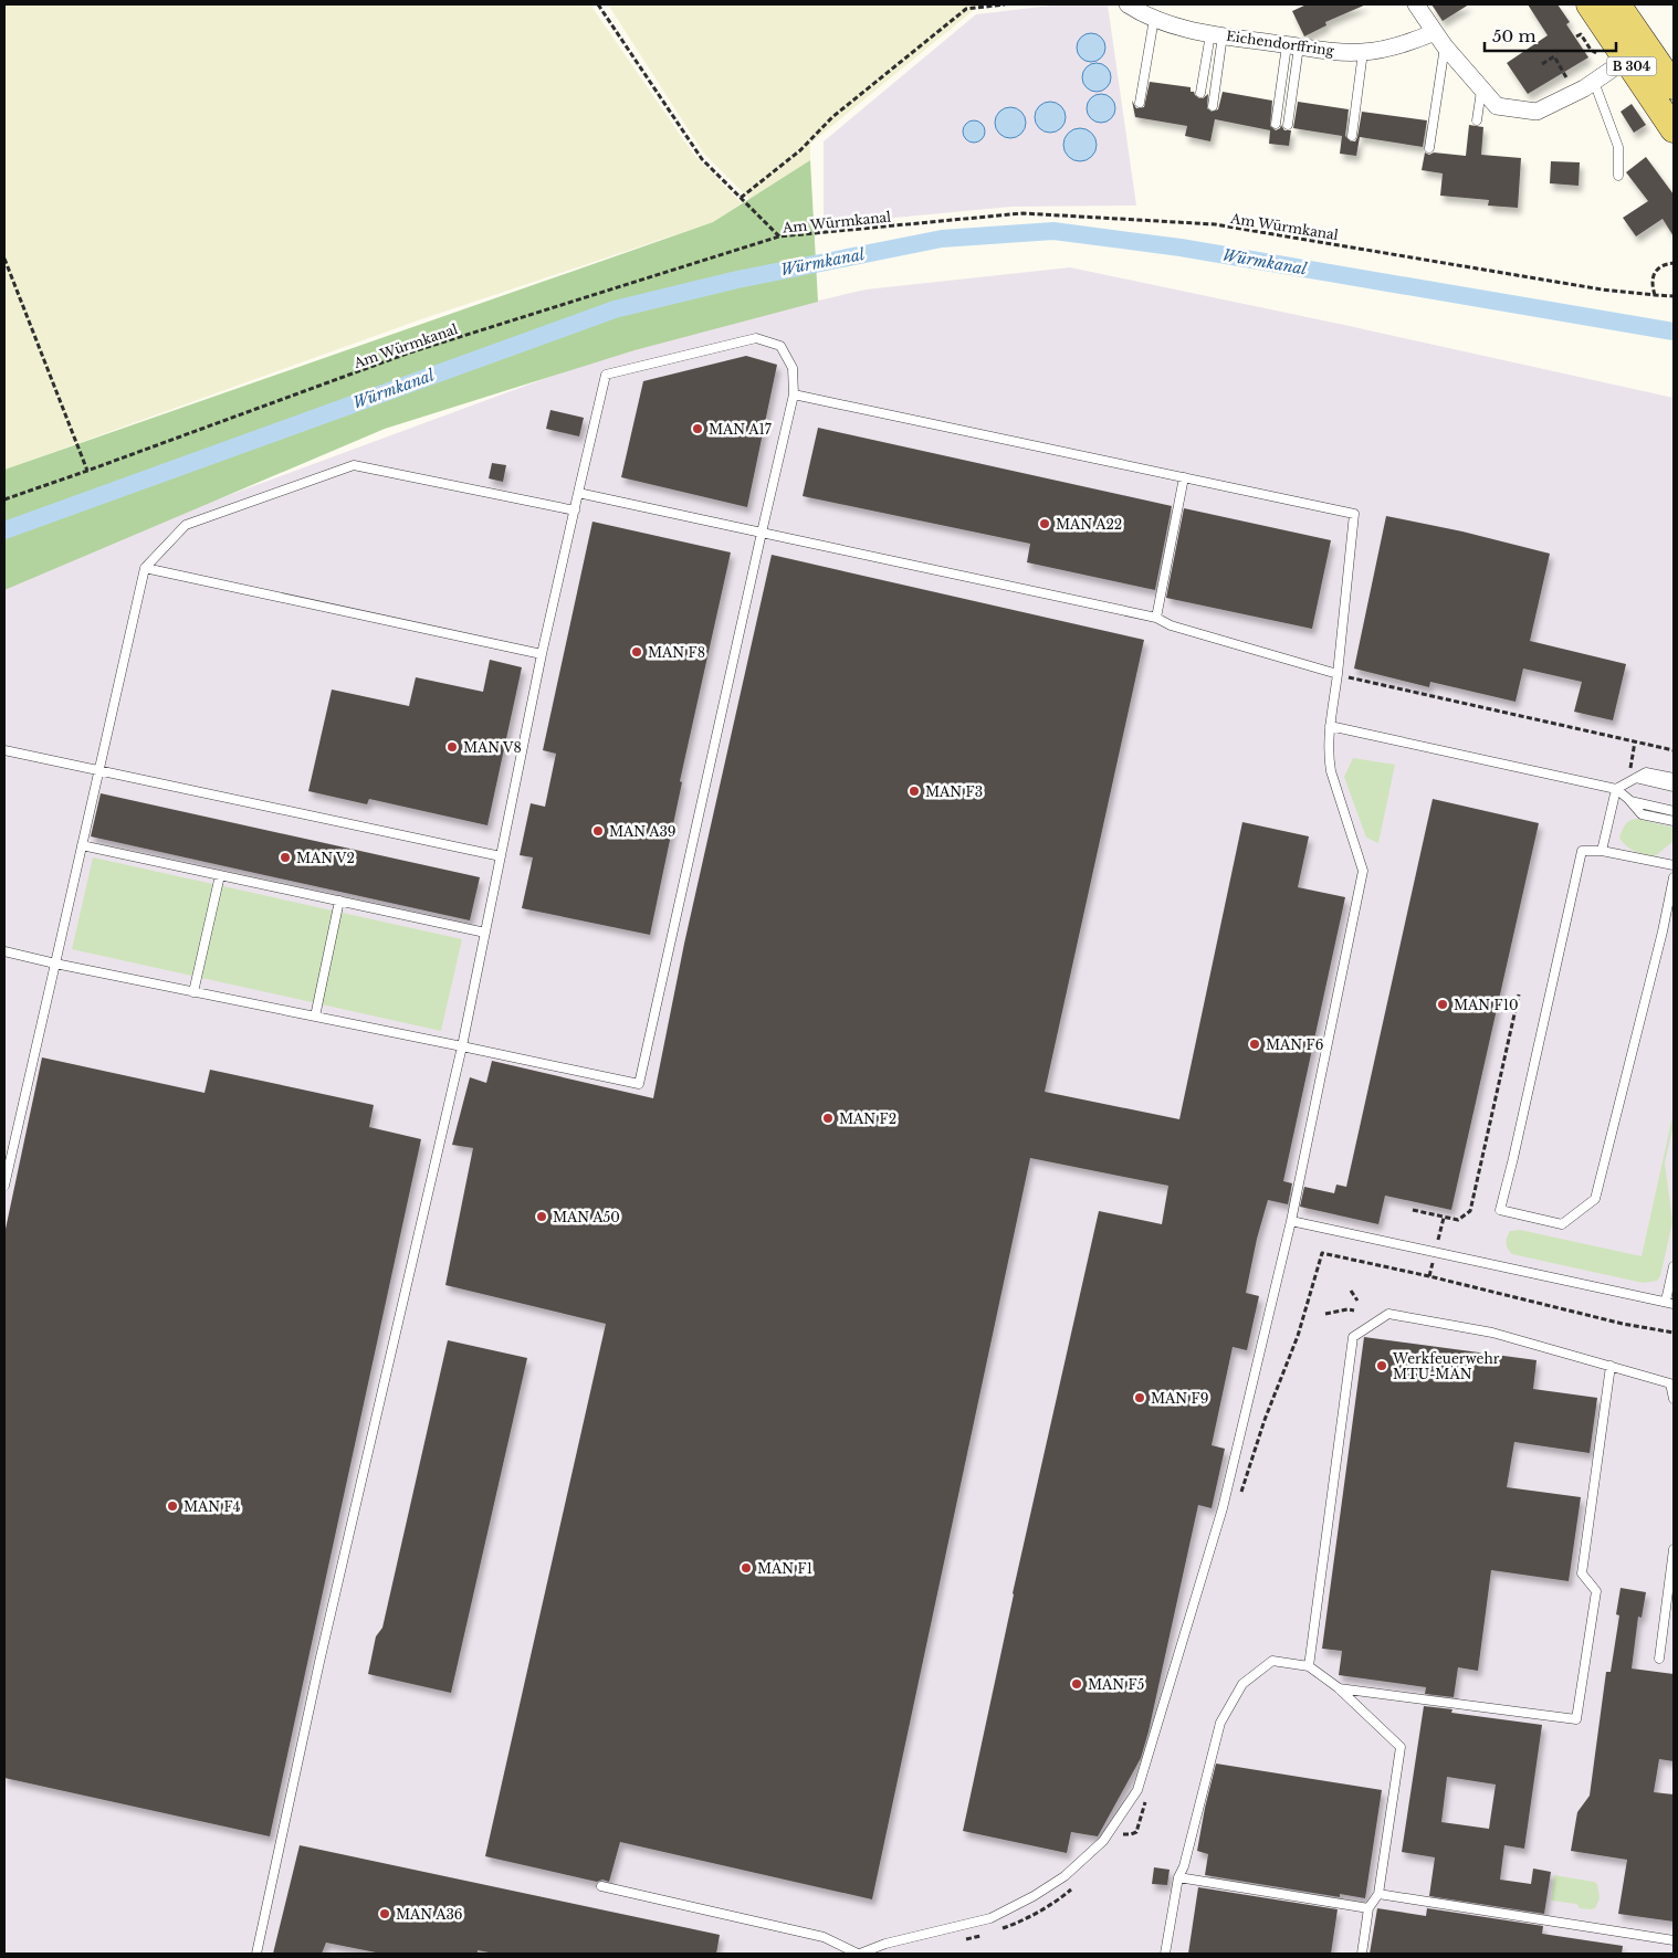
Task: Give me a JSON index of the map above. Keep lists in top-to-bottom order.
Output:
{
  "streets": {
    "main road": ["B 304"],
    "street": ["Eichendorffring"],
    "path": ["Am Würmkanal"]
  },
  "water": ["Würmkanal"],
  "places": [
    "MAN A17",
    "MAN A22",
    "MAN F8",
    "MAN V8",
    "MAN F3",
    "MAN A39",
    "MAN V2",
    "MAN F10",
    "MAN F6",
    "MAN F2",
    "MAN A50",
    "Werkfeuerwehr MTU-MAN",
    "MAN F9",
    "MAN F4",
    "MAN F1",
    "MAN F5",
    "MAN A36"
  ],
  "scale_bar": "50 m"
}
